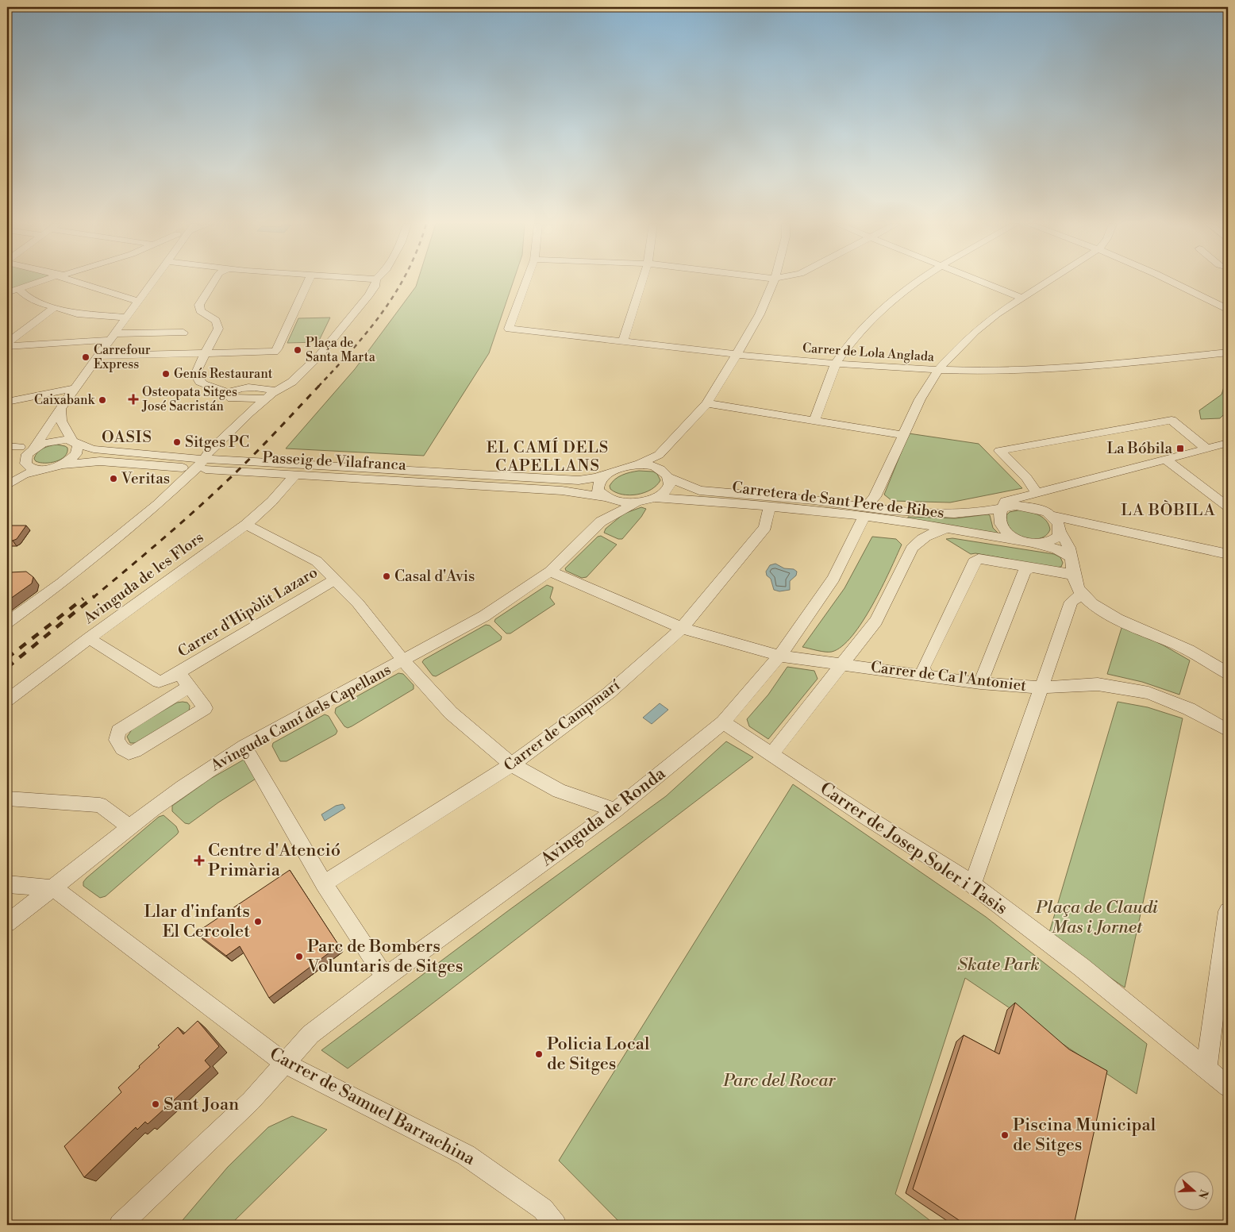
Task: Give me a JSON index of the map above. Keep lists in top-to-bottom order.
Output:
{
  "streets": {
    "street": [
      "Carrer de Lola Anglada",
      "Passeig de Vilafranca",
      "Carretera de Sant Pere de Ribes",
      "Avinguda de les Flors",
      "Carrer d'Hipòlit Lazaro",
      "Carrer de Ca l'Antoniet",
      "Avinguda Camí dels Capellans",
      "Carrer de Campmarí",
      "Avinguda de Ronda",
      "Carrer de Josep Soler i Tasis",
      "Carrer de Samuel Barrachina"
    ]
  },
  "crossings": [
    ["Passeig de Vilafranca", "Carretera de Sant Pere de Ribes"],
    ["Passeig de Vilafranca", "Avinguda de les Flors"],
    ["Passeig de Vilafranca", "Avinguda Camí dels Capellans"],
    ["Carretera de Sant Pere de Ribes", "Carrer de Campmarí"],
    ["Carretera de Sant Pere de Ribes", "Avinguda de Ronda"],
    ["Avinguda de les Flors", "Carrer d'Hipòlit Lazaro"],
    ["Carrer de Ca l'Antoniet", "Avinguda Camí dels Capellans"],
    ["Carrer de Ca l'Antoniet", "Carrer de Campmarí"],
    ["Carrer de Ca l'Antoniet", "Avinguda de Ronda"],
    ["Avinguda Camí dels Capellans", "Carrer de Samuel Barrachina"],
    ["Avinguda de Ronda", "Carrer de Josep Soler i Tasis"],
    ["Avinguda de Ronda", "Carrer de Samuel Barrachina"]
  ],
  "districts": ["OASIS", "EL CAMÍ DELS CAPELLANS", "LA BÒBILA"],
  "parks": ["Plaça de Claudi Mas i Jornet", "Skate Park", "Parc del Rocar"],
  "places": {
    "other": [
      "Plaça de Santa Marta",
      "Carrefour Express",
      "Genís Restaurant",
      "Caixabank",
      "Sitges PC",
      "Veritas",
      "Casal d'Avis",
      "Llar d'infants El Cercolet",
      "Parc de Bombers Voluntaris de Sitges",
      "Policia Local de Sitges",
      "Sant Joan",
      "Piscina Municipal de Sitges"
    ],
    "health": ["Osteopata Sitges José Sacristán", "Centre d'Atenció Primària"],
    "transit": ["La Bóbila"]
  },
  "north": "right"
}
